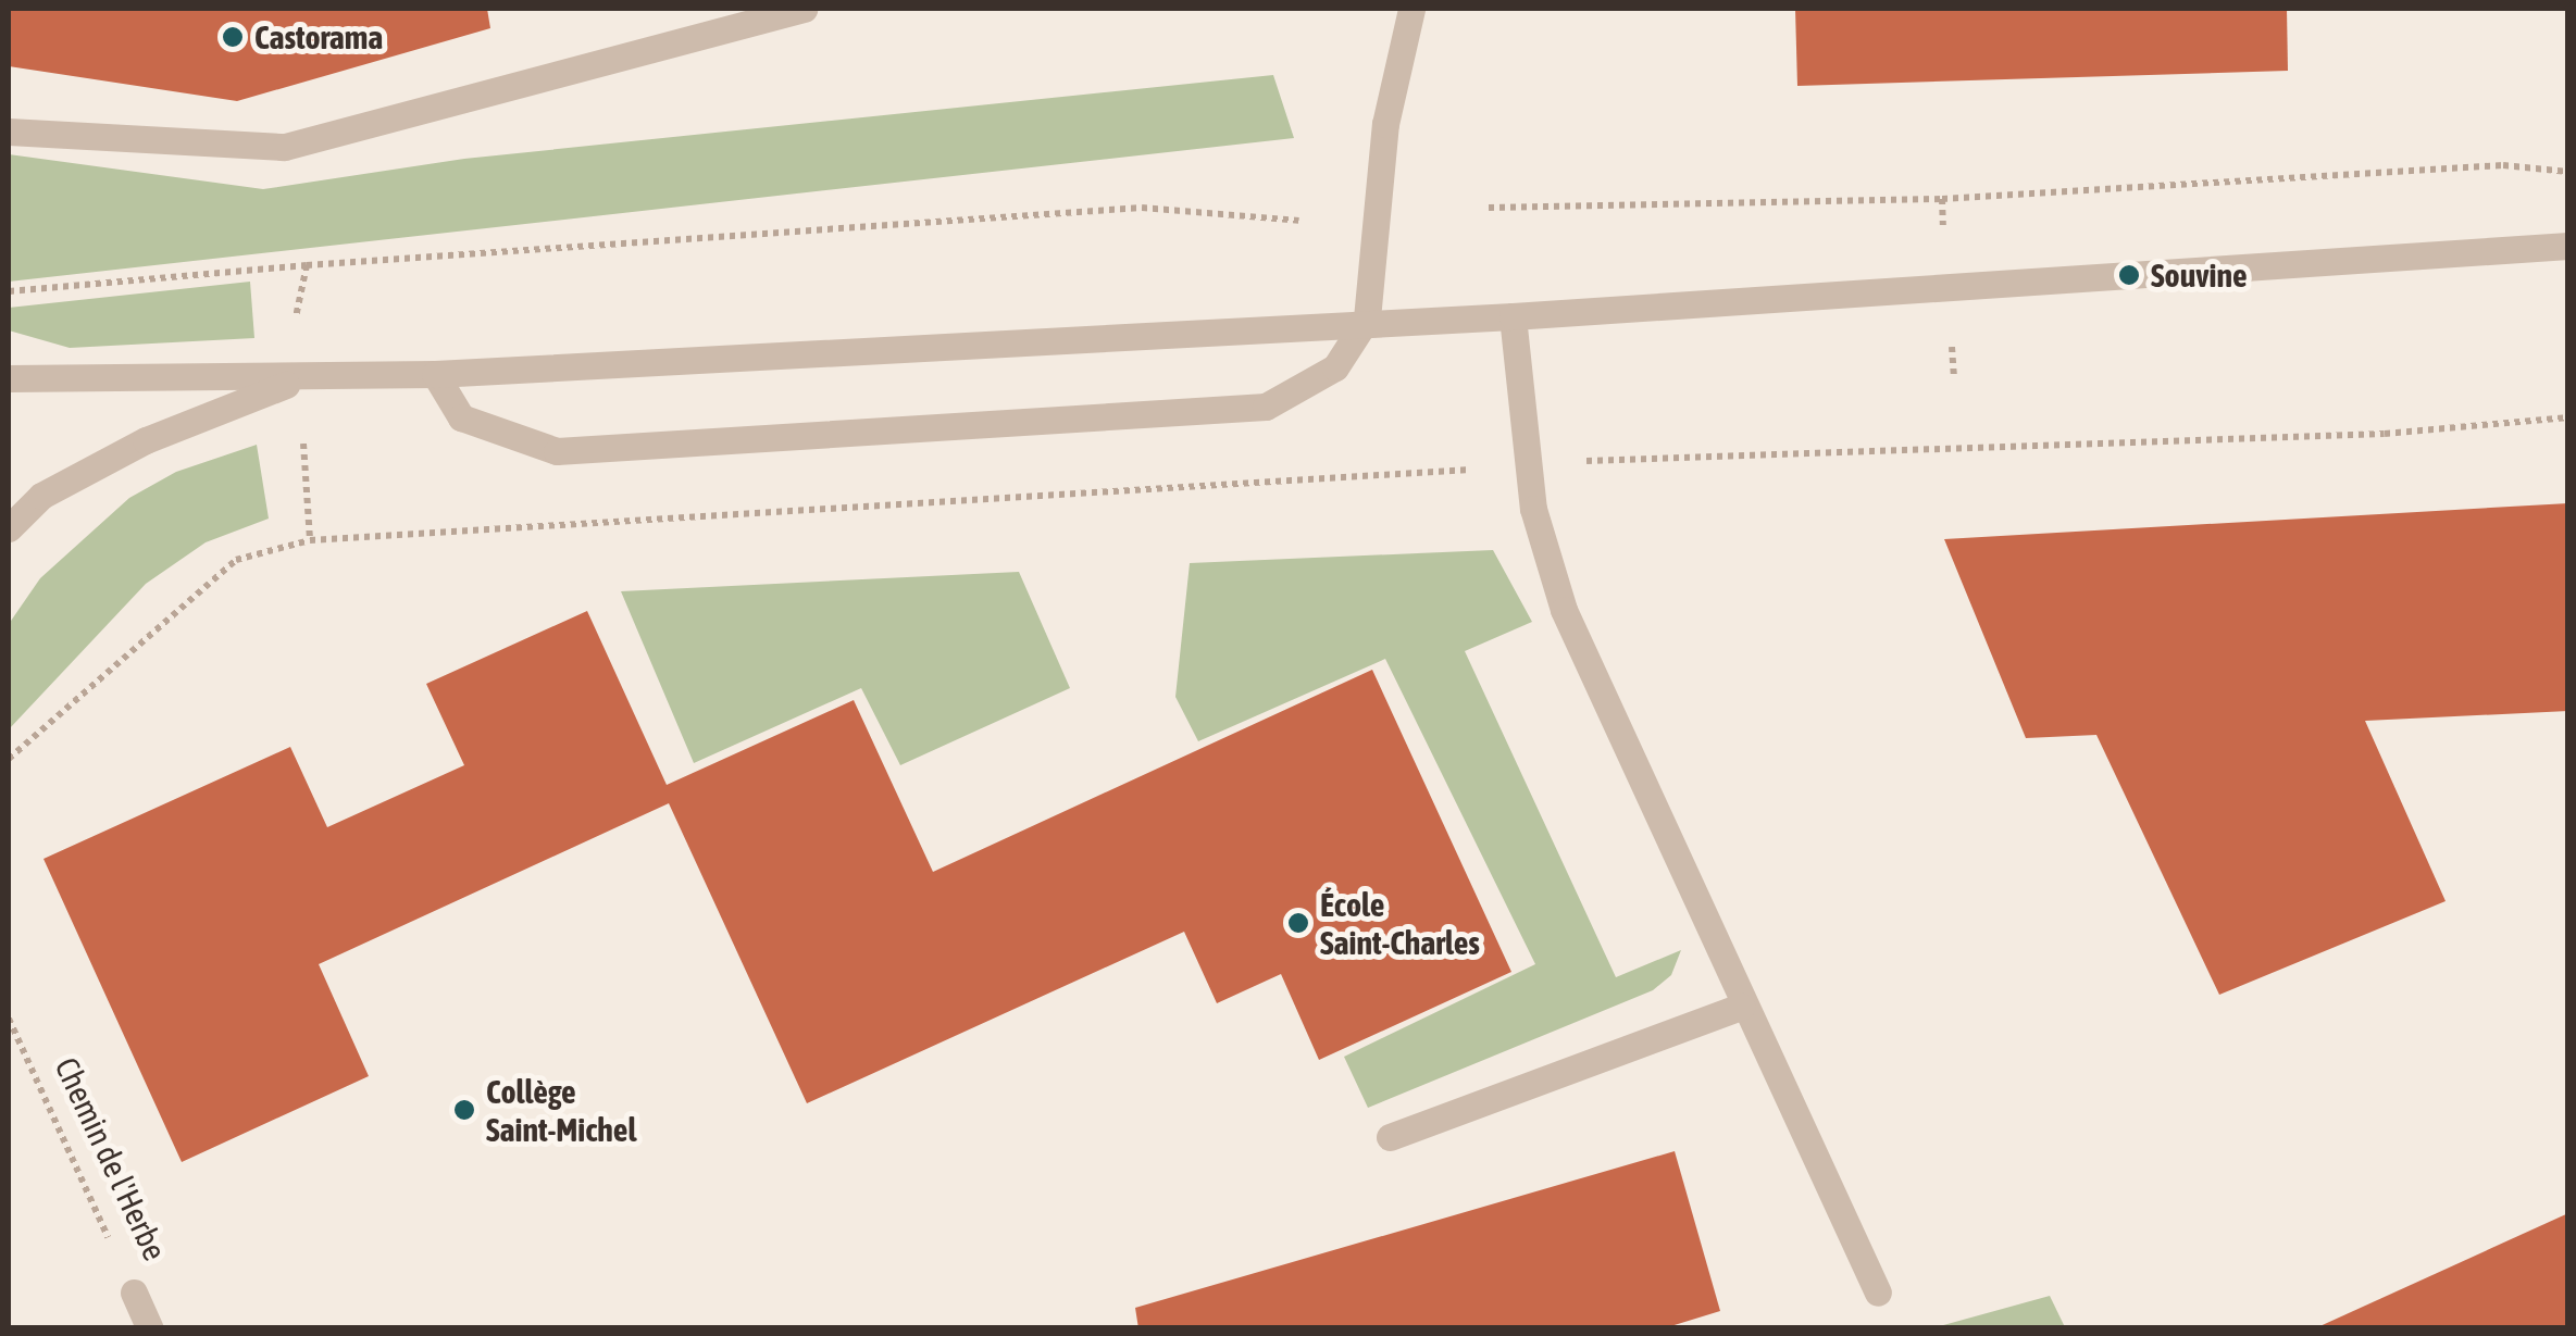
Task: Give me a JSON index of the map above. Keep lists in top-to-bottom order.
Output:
{
  "streets": {
    "street": ["Chemin de l'Herbe"]
  },
  "places": [
    "Castorama",
    "Souvine",
    "École Saint-Charles",
    "Collège Saint-Michel"
  ]
}
